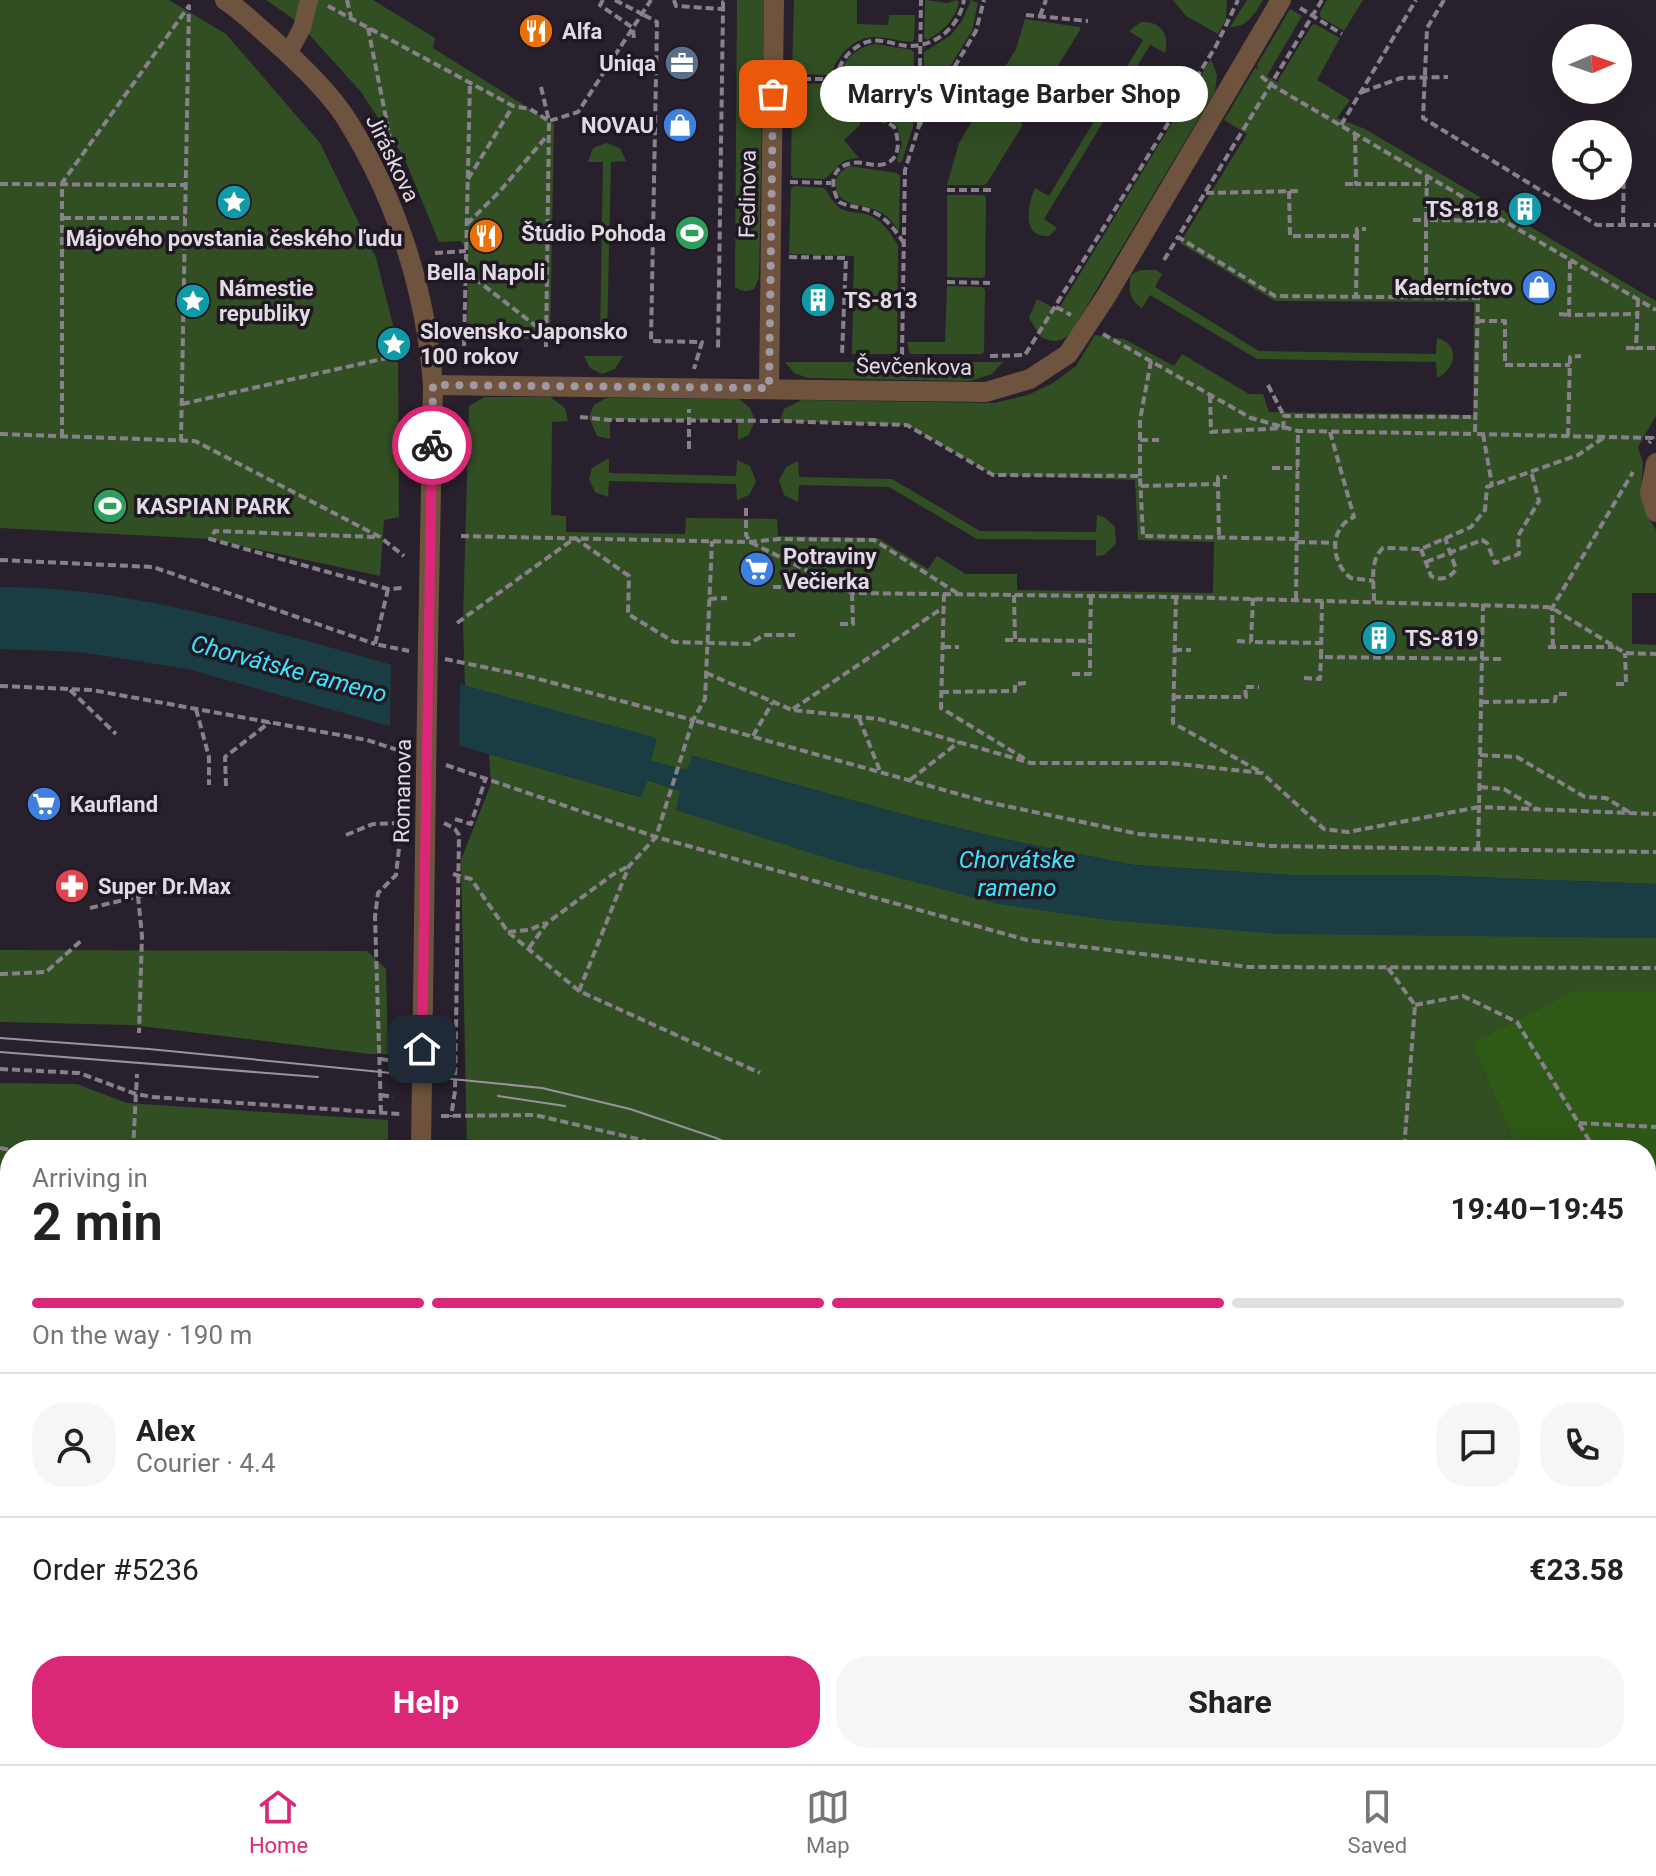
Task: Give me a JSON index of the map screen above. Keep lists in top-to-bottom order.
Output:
{
  "streets": {
    "street": [
      "Jiráskova",
      "Fedinova",
      "Ševčenkova",
      "Romanova"
    ]
  },
  "crossings": [
    ["Jiráskova", "Ševčenkova"],
    ["Jiráskova", "Romanova"],
    ["Fedinova", "Ševčenkova"],
    ["Ševčenkova", "Romanova"]
  ],
  "water": ["Chorvátske rameno"],
  "places": {
    "restaurant": ["Alfa", "Bella Napoli"],
    "office": ["Uniqa"],
    "other": ["Marry's Vintage Barber Shop"],
    "shop": ["NOVAU", "Kaderníctvo"],
    "place": ["Májového povstania českého ľudu", "Námestie republiky", "Slovensko-Japonsko 100 rokov"],
    "building": ["TS-818", "TS-813", "TS-819"],
    "sports": ["Štúdio Pohoda", "KASPIAN PARK"],
    "supermarket": ["Potraviny Večierka", "Kaufland"],
    "pharmacy": ["Super Dr.Max"]
  },
  "north": "right",
  "page": {
    "bubble": "Marry's Vintage Barber Shop",
    "heading": ["2 min", "Arriving in", "19:40–19:45"],
    "panel": [
      "Alex",
      "Courier · 4.4",
      "Order #5236",
      "€23.58"
    ],
    "bar": "On the way · 190 m",
    "buttons": ["Help", "Share"],
    "tabs": ["Home", "Map", "Saved"]
  }
}
